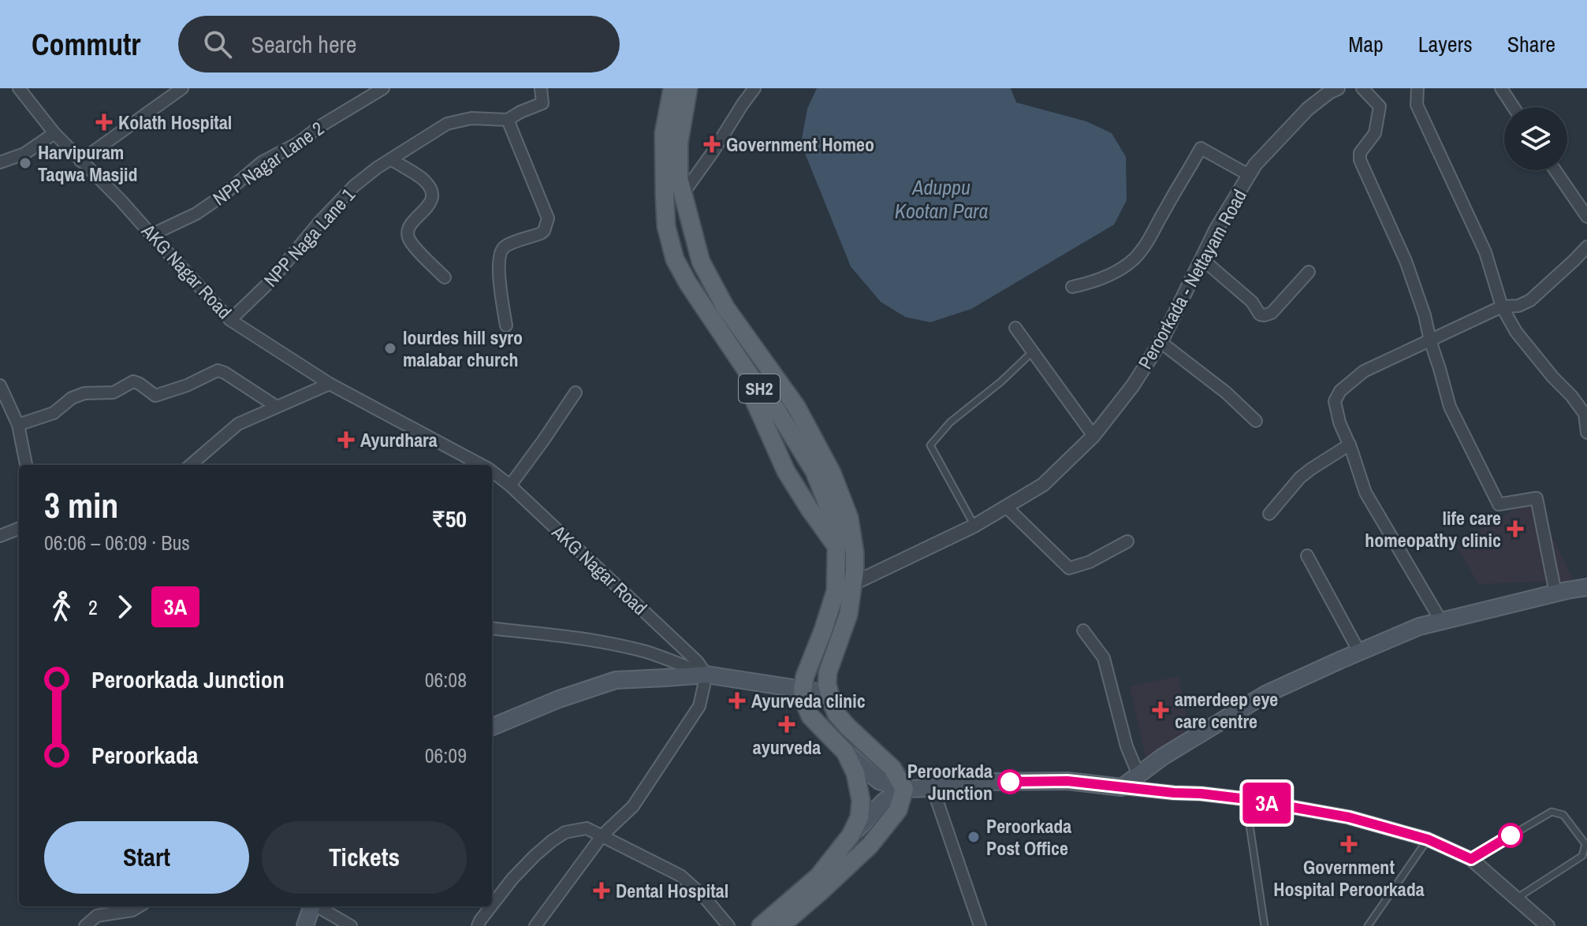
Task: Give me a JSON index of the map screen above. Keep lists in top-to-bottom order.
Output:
{
  "streets": {
    "main road": ["SH2"],
    "street": [
      "NPP Nagar Lane 2",
      "NPP Naga Lane 1",
      "AKG Nagar Road",
      "Peroorkada - Nettayam Road"
    ]
  },
  "crossings": [
    ["NPP Nagar Lane 2", "AKG Nagar Road"],
    ["NPP Naga Lane 1", "AKG Nagar Road"],
    ["Peroorkada - Nettayam Road", "SH2"]
  ],
  "water": ["Aduppu Kootan Para"],
  "places": {
    "health": [
      "Kolath Hospital",
      "Government Homeo",
      "Ayurdhara",
      "life care homeopathy clinic",
      "Ayurveda clinic",
      "amerdeep eye care centre",
      "ayurveda",
      "Government Hospital Peroorkada",
      "Dental Hospital"
    ],
    "other": [
      "Harvipuram Taqwa Masjid",
      "lourdes hill syro malabar church",
      "Peroorkada Junction",
      "Peroorkada Post Office"
    ]
  },
  "lines": ["bus line 3A"],
  "page": {
    "header": "Commutr",
    "search": "Search here",
    "nav": ["Map", "Layers", "Share"],
    "on_map": "3A",
    "heading": ["3 min", "06:06 – 06:09 · Bus", "₹50"],
    "legs": ["2", "3A"],
    "list": [
      {
        "name": "Peroorkada Junction",
        "value": "06:08"
      },
      {
        "name": "Peroorkada",
        "value": "06:09"
      }
    ],
    "buttons": ["Start", "Tickets"]
  }
}
